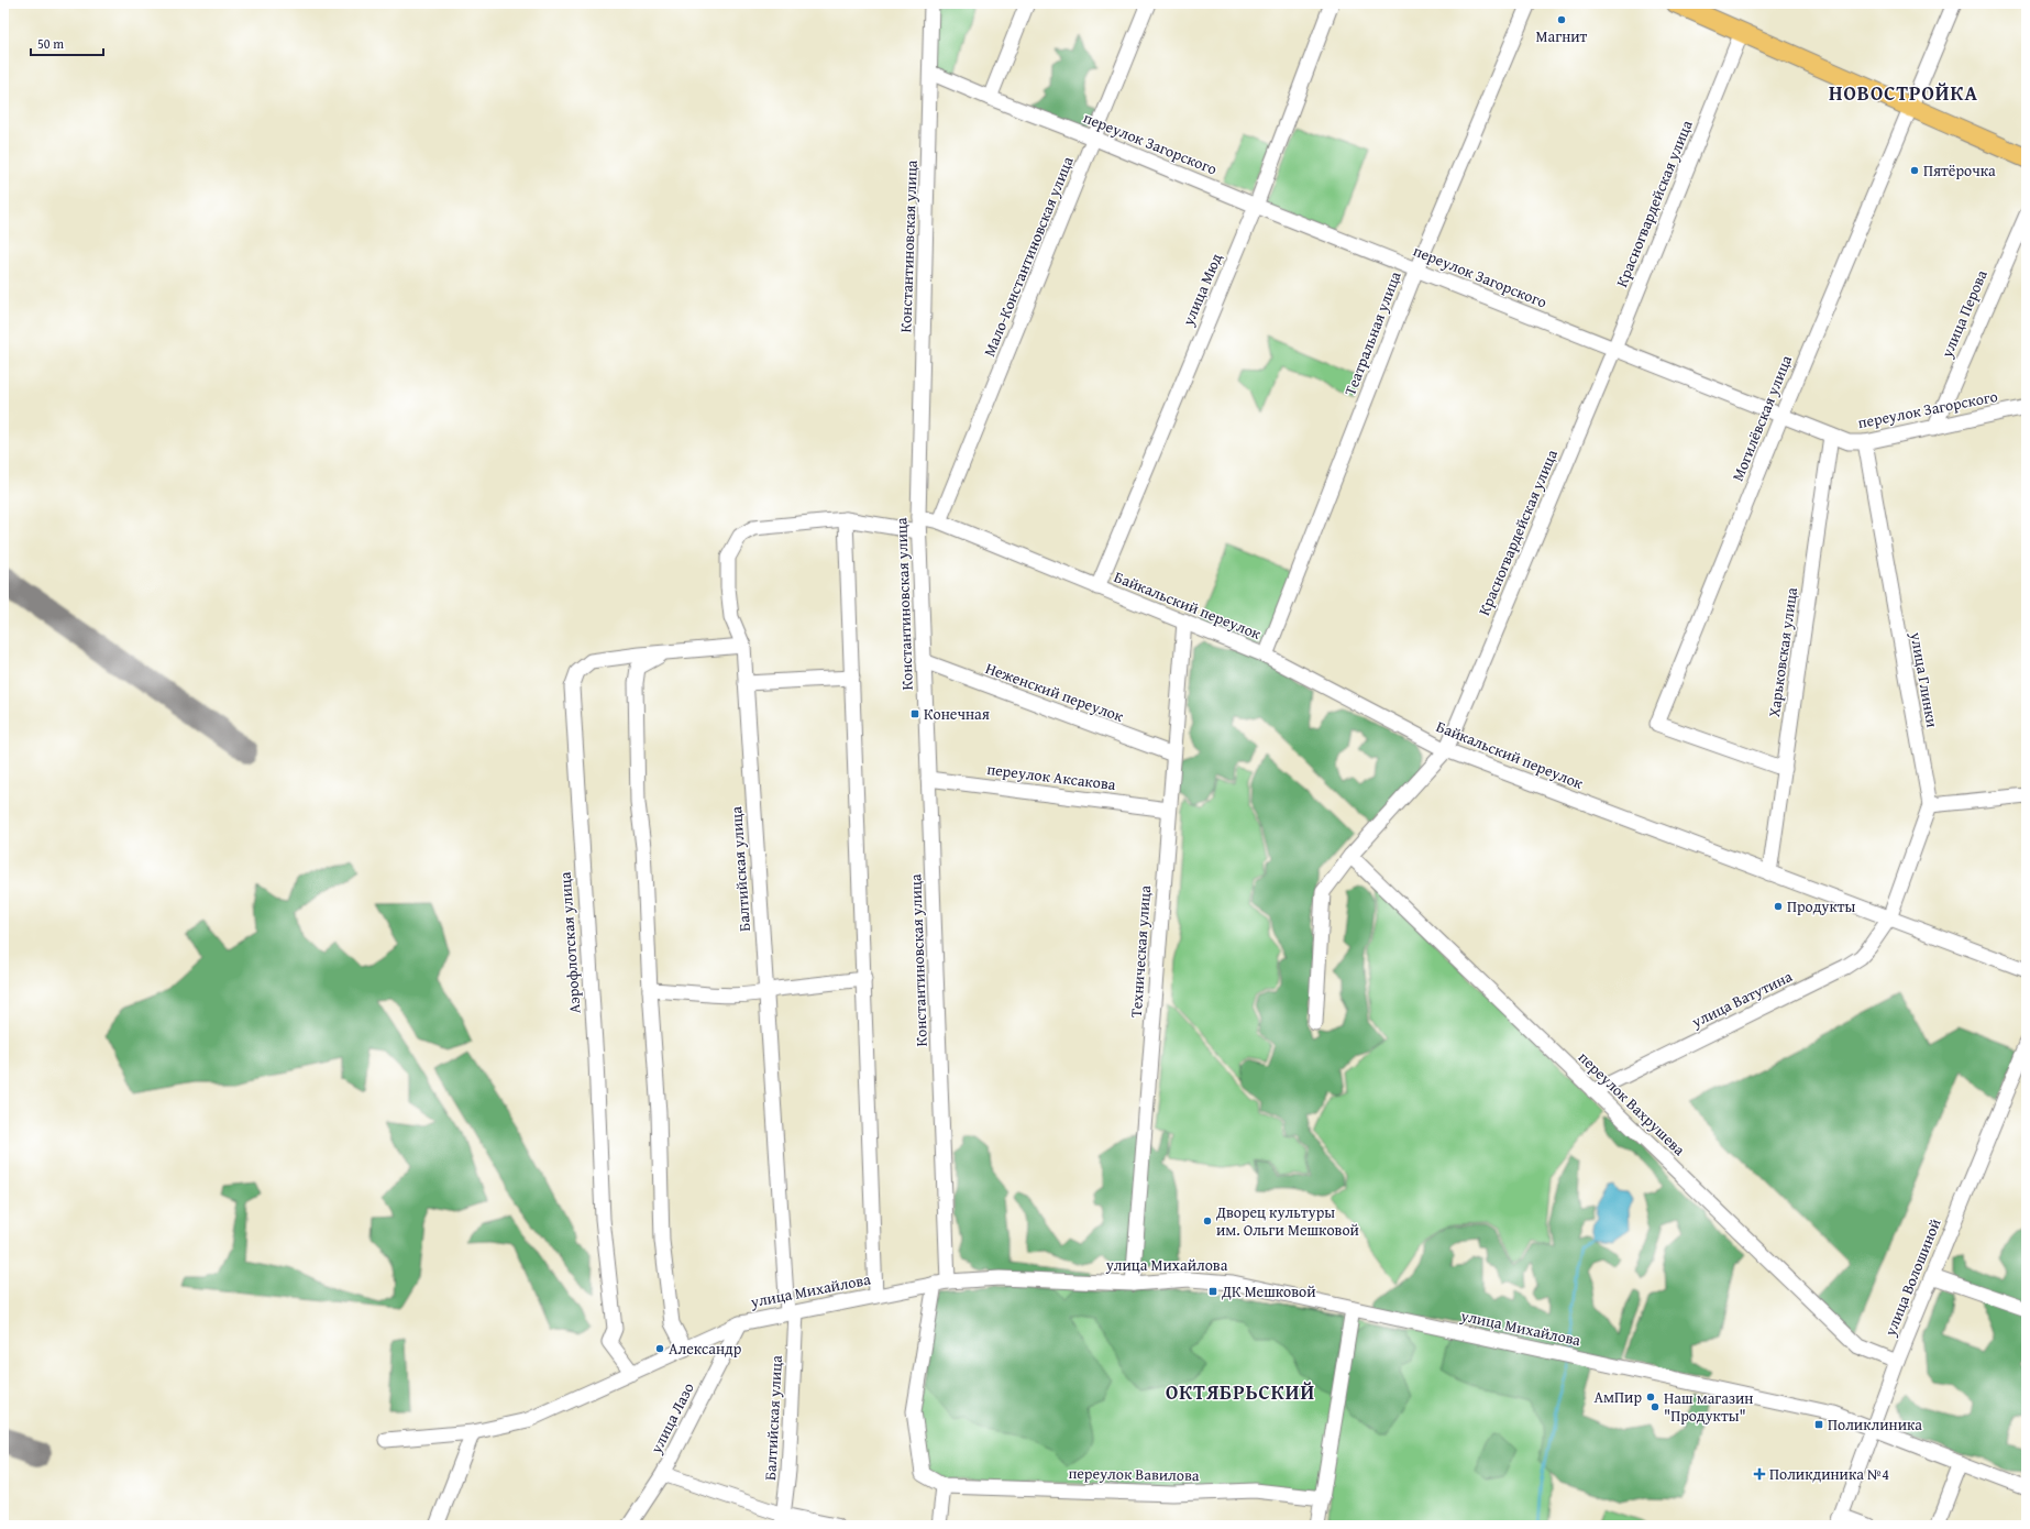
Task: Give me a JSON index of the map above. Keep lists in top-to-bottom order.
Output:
{
  "streets": {
    "street": [
      "переулок Загорского",
      "Красногвардейская улица",
      "Константиновская улица",
      "Мало-Константиновская улица",
      "улица Мюд",
      "улица Перова",
      "Театральная улица",
      "Могилёвская улица",
      "Байкальский переулок",
      "Харьковская улица",
      "улица Глинки",
      "Неженский переулок",
      "переулок Аксакова",
      "Балтийская улица",
      "Аэрофлотская улица",
      "Техническая улица",
      "улица Ватутина",
      "переулок Вахрушева",
      "улица Михайлова",
      "улица Волошиной",
      "улица Лазо",
      "переулок Вавилова"
    ]
  },
  "crossings": [
    ["переулок Загорского", "Красногвардейская улица"],
    ["переулок Загорского", "Константиновская улица"],
    ["переулок Загорского", "Мало-Константиновская улица"],
    ["переулок Загорского", "улица Мюд"],
    ["переулок Загорского", "улица Перова"],
    ["переулок Загорского", "Театральная улица"],
    ["переулок Загорского", "Могилёвская улица"],
    ["переулок Загорского", "Харьковская улица"],
    ["переулок Загорского", "улица Глинки"],
    ["Красногвардейская улица", "Байкальский переулок"],
    ["Красногвардейская улица", "переулок Вахрушева"],
    ["Константиновская улица", "Байкальский переулок"],
    ["Константиновская улица", "Неженский переулок"],
    ["Константиновская улица", "переулок Аксакова"],
    ["Константиновская улица", "Балтийская улица"],
    ["Константиновская улица", "улица Михайлова"],
    ["Константиновская улица", "переулок Вавилова"],
    ["Мало-Константиновская улица", "Байкальский переулок"],
    ["улица Мюд", "Байкальский переулок"],
    ["Театральная улица", "Байкальский переулок"],
    ["Могилёвская улица", "Харьковская улица"],
    ["Байкальский переулок", "Харьковская улица"],
    ["Байкальский переулок", "улица Глинки"],
    ["Байкальский переулок", "Балтийская улица"],
    ["Байкальский переулок", "Техническая улица"],
    ["Байкальский переулок", "улица Ватутина"],
    ["улица Глинки", "улица Ватутина"],
    ["Неженский переулок", "Техническая улица"],
    ["переулок Аксакова", "Техническая улица"],
    ["Балтийская улица", "Аэрофлотская улица"],
    ["Балтийская улица", "улица Михайлова"],
    ["Аэрофлотская улица", "улица Михайлова"],
    ["Техническая улица", "улица Михайлова"],
    ["улица Ватутина", "переулок Вахрушева"],
    ["переулок Вахрушева", "улица Волошиной"],
    ["улица Михайлова", "улица Волошиной"],
    ["улица Михайлова", "улица Лазо"]
  ],
  "districts": ["НОВОСТРОЙКА", "ОКТЯБРЬСКИЙ"],
  "places": {
    "other": [
      "Магнит",
      "Пятёрочка",
      "Продукты",
      "Дворец культуры им. Ольги Мешковой",
      "Александр",
      "АмПир",
      "Наш магазин \"Продукты\""
    ],
    "transit": ["Конечная", "ДК Мешковой", "Поликлиника"],
    "health": ["Поликдиника №4"]
  },
  "scale_bar": "50 m"
}
